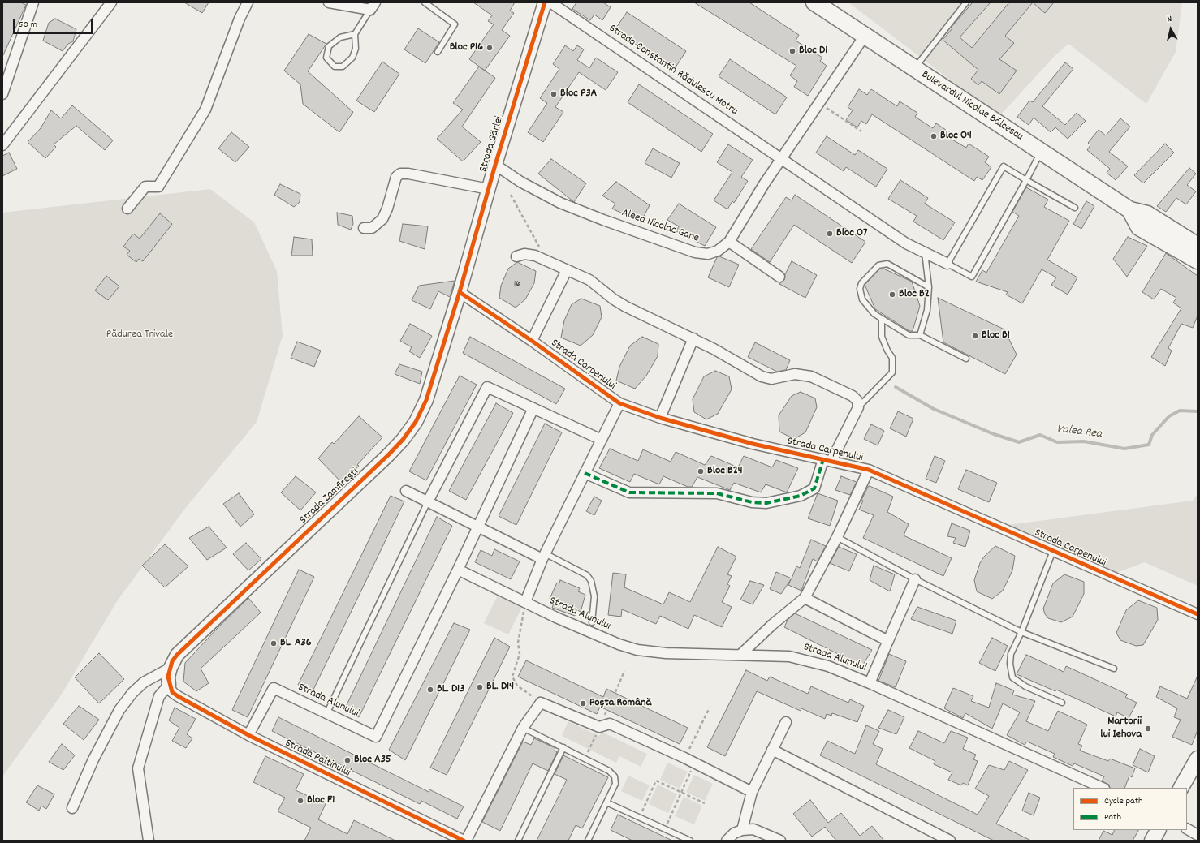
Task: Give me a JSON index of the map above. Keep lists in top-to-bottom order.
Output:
{
  "streets": {
    "main road": ["Bulevardul Nicolae Bălcescu"],
    "street": [
      "Strada Constantin Rădulescu Motru",
      "Strada Gârlei",
      "Aleea Nicolae Gane",
      "Strada Carpenului",
      "Strada Zamfirești",
      "Strada Alunului",
      "Strada Paltinului"
    ]
  },
  "crossings": [
    ["Strada Constantin Rădulescu Motru", "Aleea Nicolae Gane"],
    ["Strada Gârlei", "Aleea Nicolae Gane"],
    ["Strada Gârlei", "Strada Carpenului"],
    ["Strada Gârlei", "Strada Zamfirești"],
    ["Strada Carpenului", "Strada Zamfirești"],
    ["Strada Carpenului", "Strada Alunului"],
    ["Strada Zamfirești", "Strada Paltinului"],
    ["Strada Alunului", "Strada Paltinului"]
  ],
  "water": ["Valea Rea"],
  "parks": ["Pădurea Trivale"],
  "places": [
    "Bloc P16",
    "Bloc D1",
    "Bloc P3A",
    "Bloc O4",
    "Bloc O7",
    "Bloc B2",
    "Bloc B1",
    "Bloc B24",
    "BL. A36",
    "BL. D14",
    "BL. D13",
    "Poșta Română",
    "Martorii lui Iehova",
    "Bloc A35",
    "Bloc F1"
  ],
  "house_numbers": ["16"],
  "legend": ["Cycle path", "Path"],
  "scale_bar": "50 m",
  "north": "top"
}
